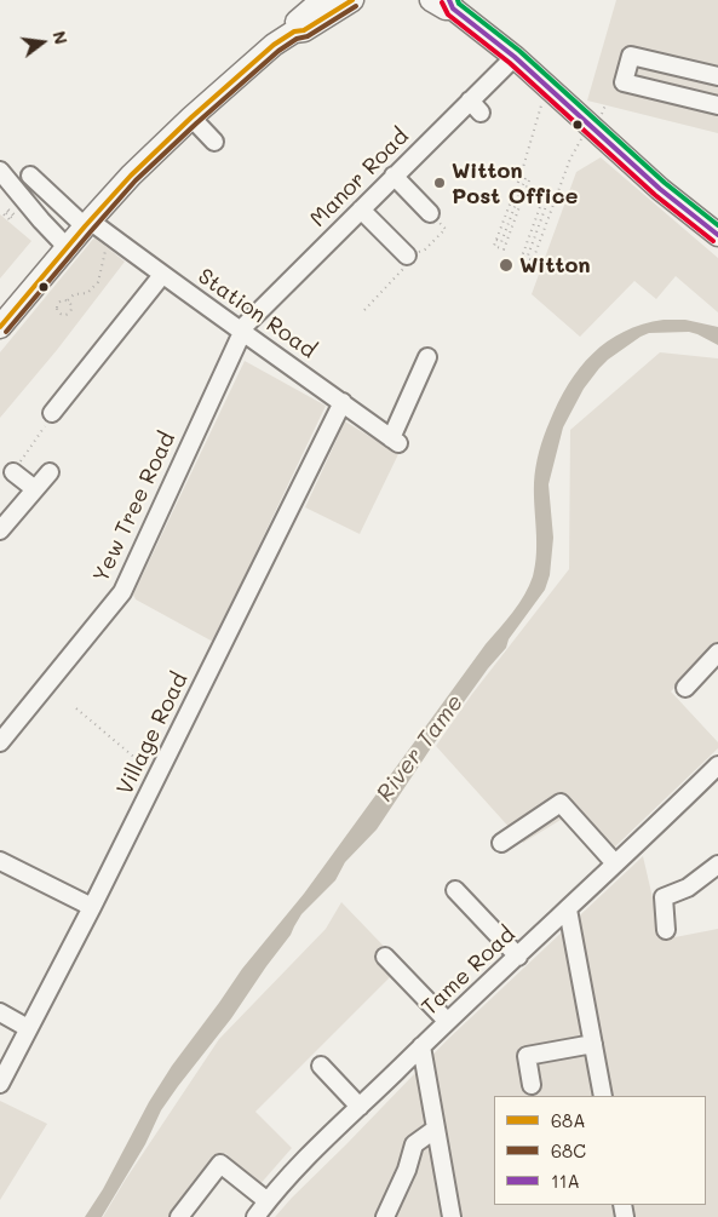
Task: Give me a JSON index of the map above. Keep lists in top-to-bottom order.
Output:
{
  "streets": {
    "street": [
      "Manor Road",
      "Station Road",
      "Yew Tree Road",
      "Village Road",
      "Tame Road"
    ]
  },
  "crossings": [
    ["Manor Road", "Station Road"],
    ["Manor Road", "Yew Tree Road"],
    ["Station Road", "Yew Tree Road"],
    ["Station Road", "Village Road"]
  ],
  "water": ["River Tame"],
  "places": ["Witton Post Office", "Witton"],
  "lines": ["transit line 68A", "transit line 11A", "transit line 68C"],
  "legend": ["68A", "68C", "11A"],
  "north": "right"
}
